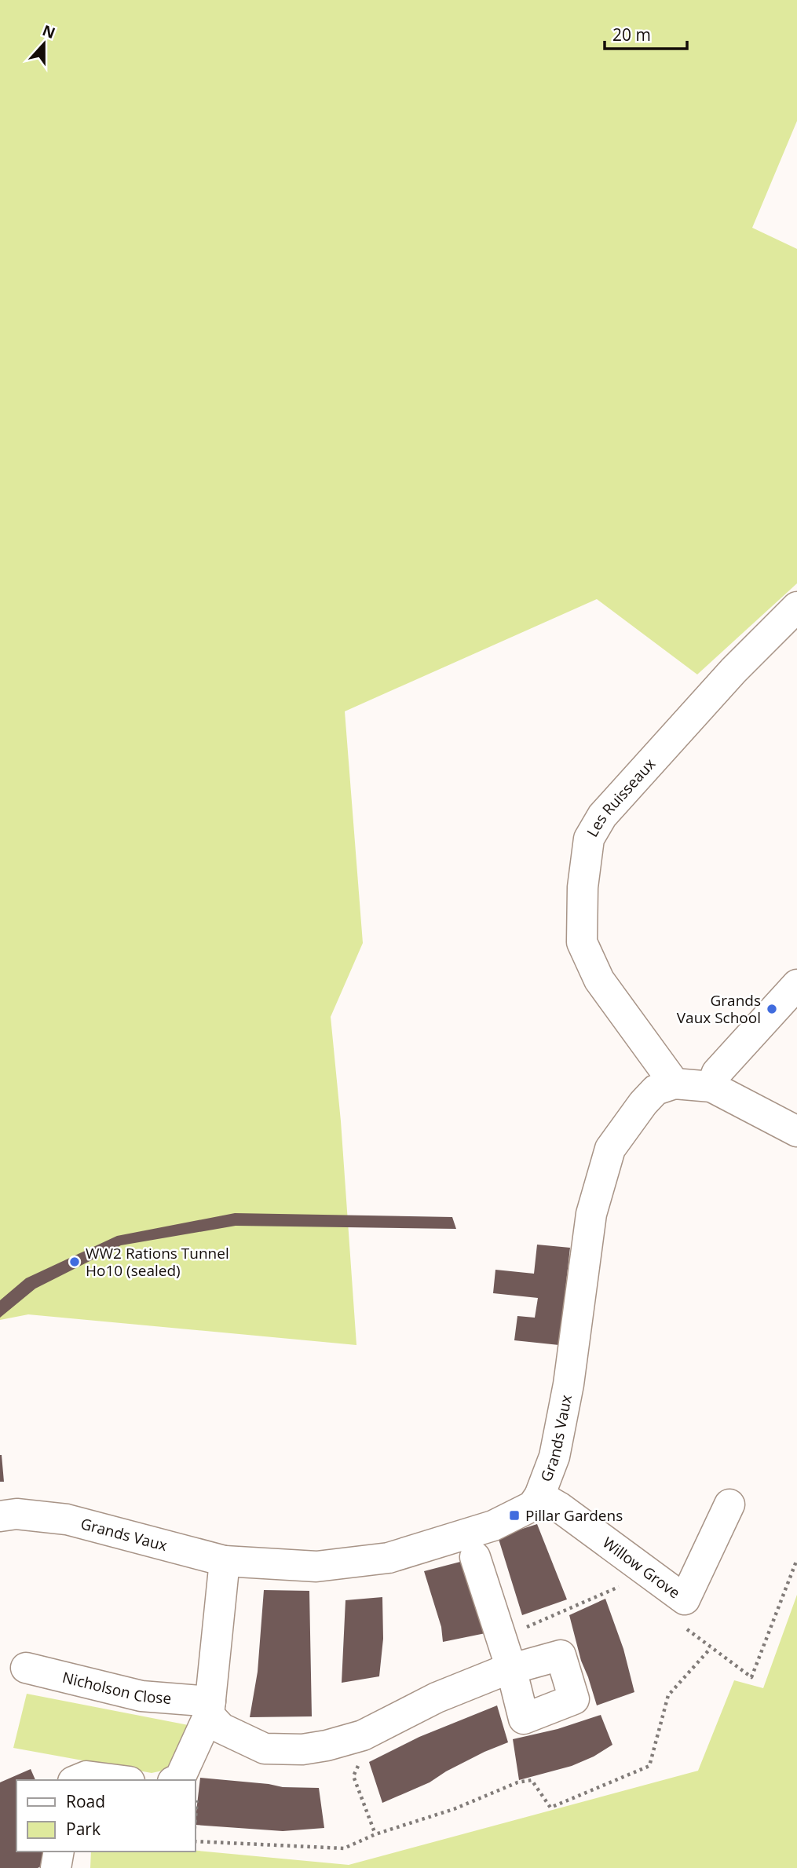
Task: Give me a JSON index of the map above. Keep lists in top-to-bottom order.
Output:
{
  "streets": {
    "street": [
      "Les Ruisseaux",
      "Grands Vaux",
      "Willow Grove",
      "Nicholson Close"
    ]
  },
  "crossings": [
    ["Les Ruisseaux", "Grands Vaux"],
    ["Grands Vaux", "Willow Grove"]
  ],
  "places": {
    "other": ["Grands Vaux School", "WW2 Rations Tunnel Ho10 (sealed)"],
    "transit": ["Pillar Gardens"]
  },
  "legend": ["Road", "Park"],
  "scale_bar": "20 m",
  "north": "top"
}
